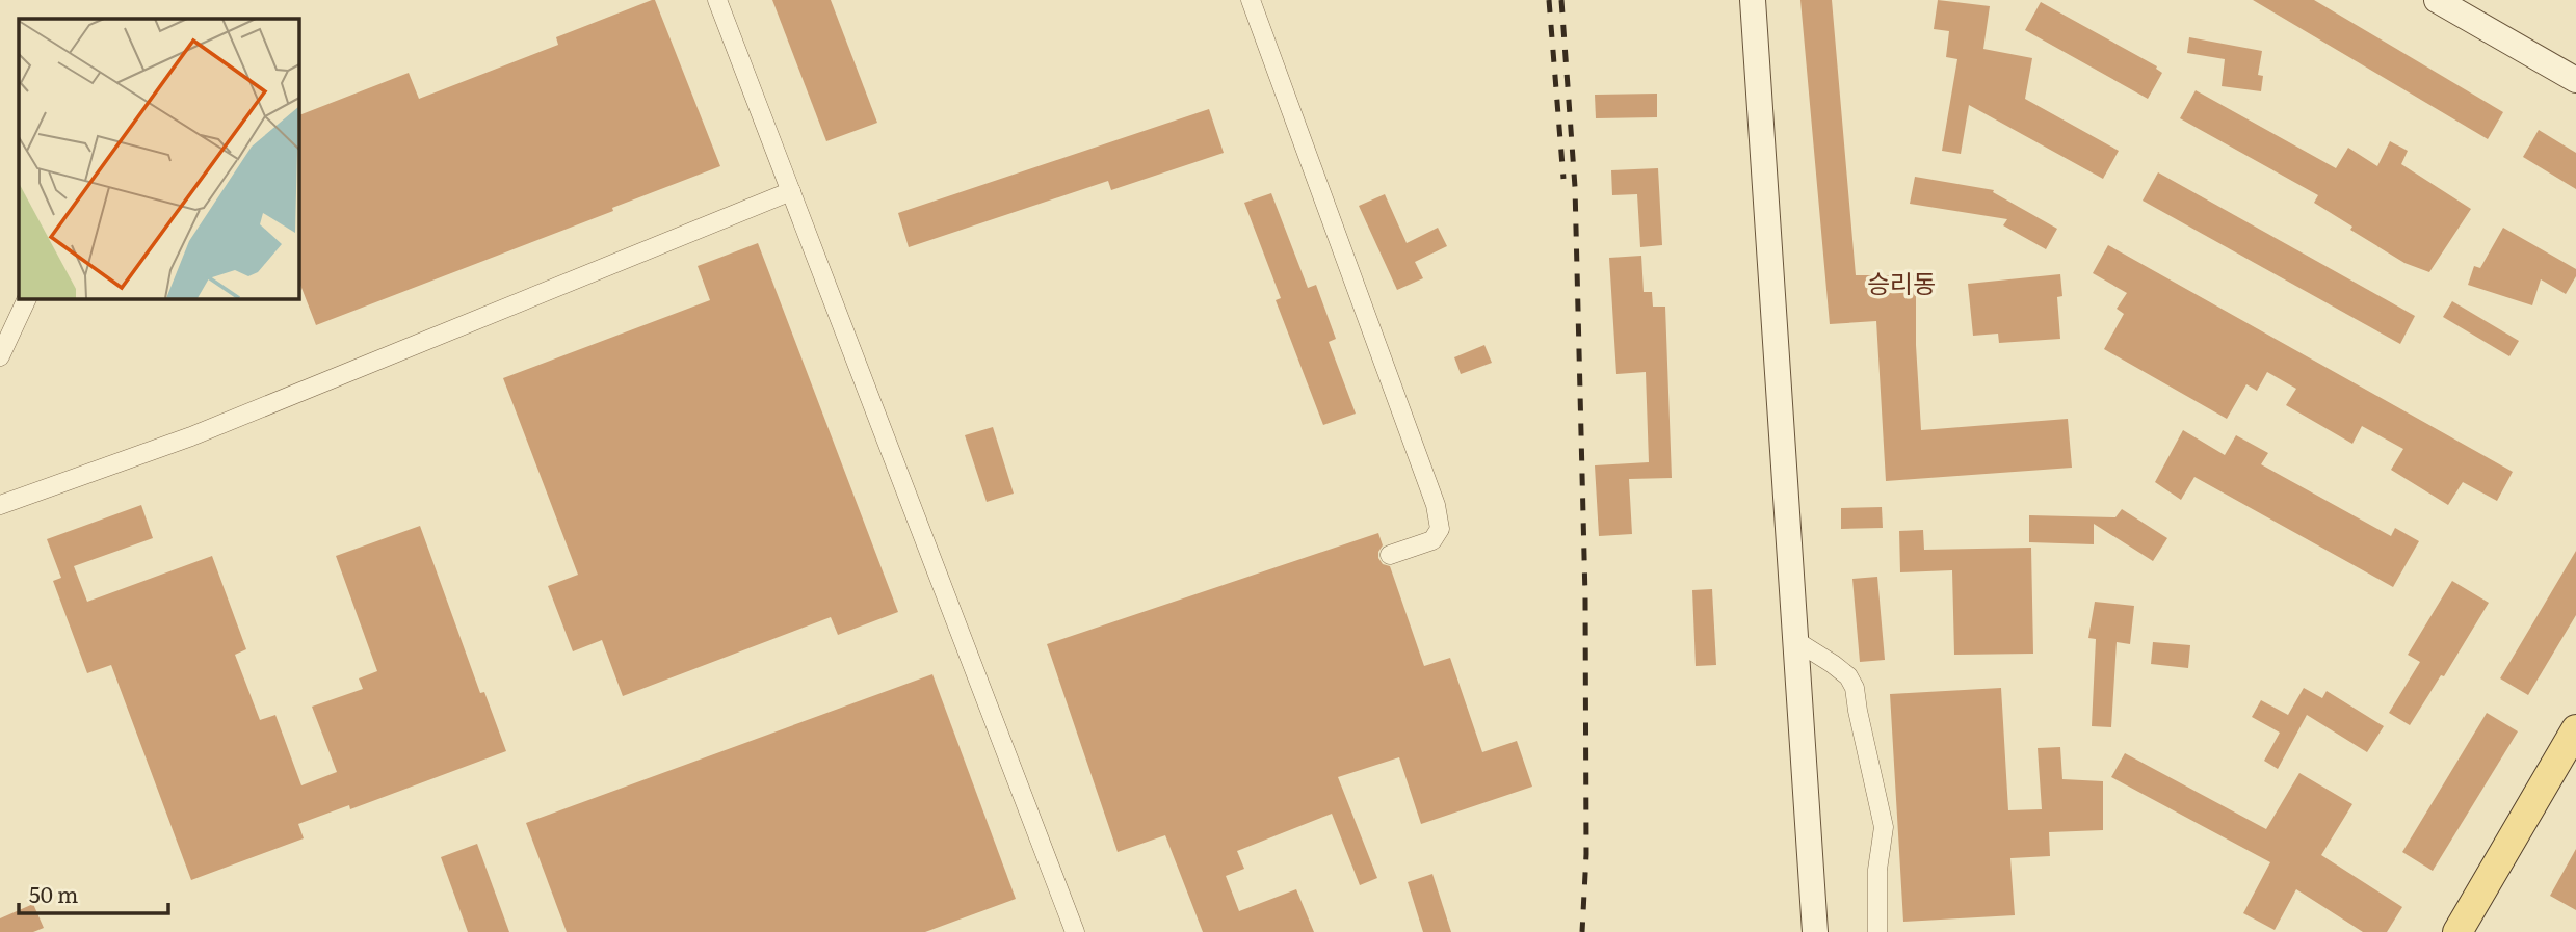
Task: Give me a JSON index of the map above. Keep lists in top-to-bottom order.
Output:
{
  "districts": ["승리동"],
  "scale_bar": "50 m"
}
